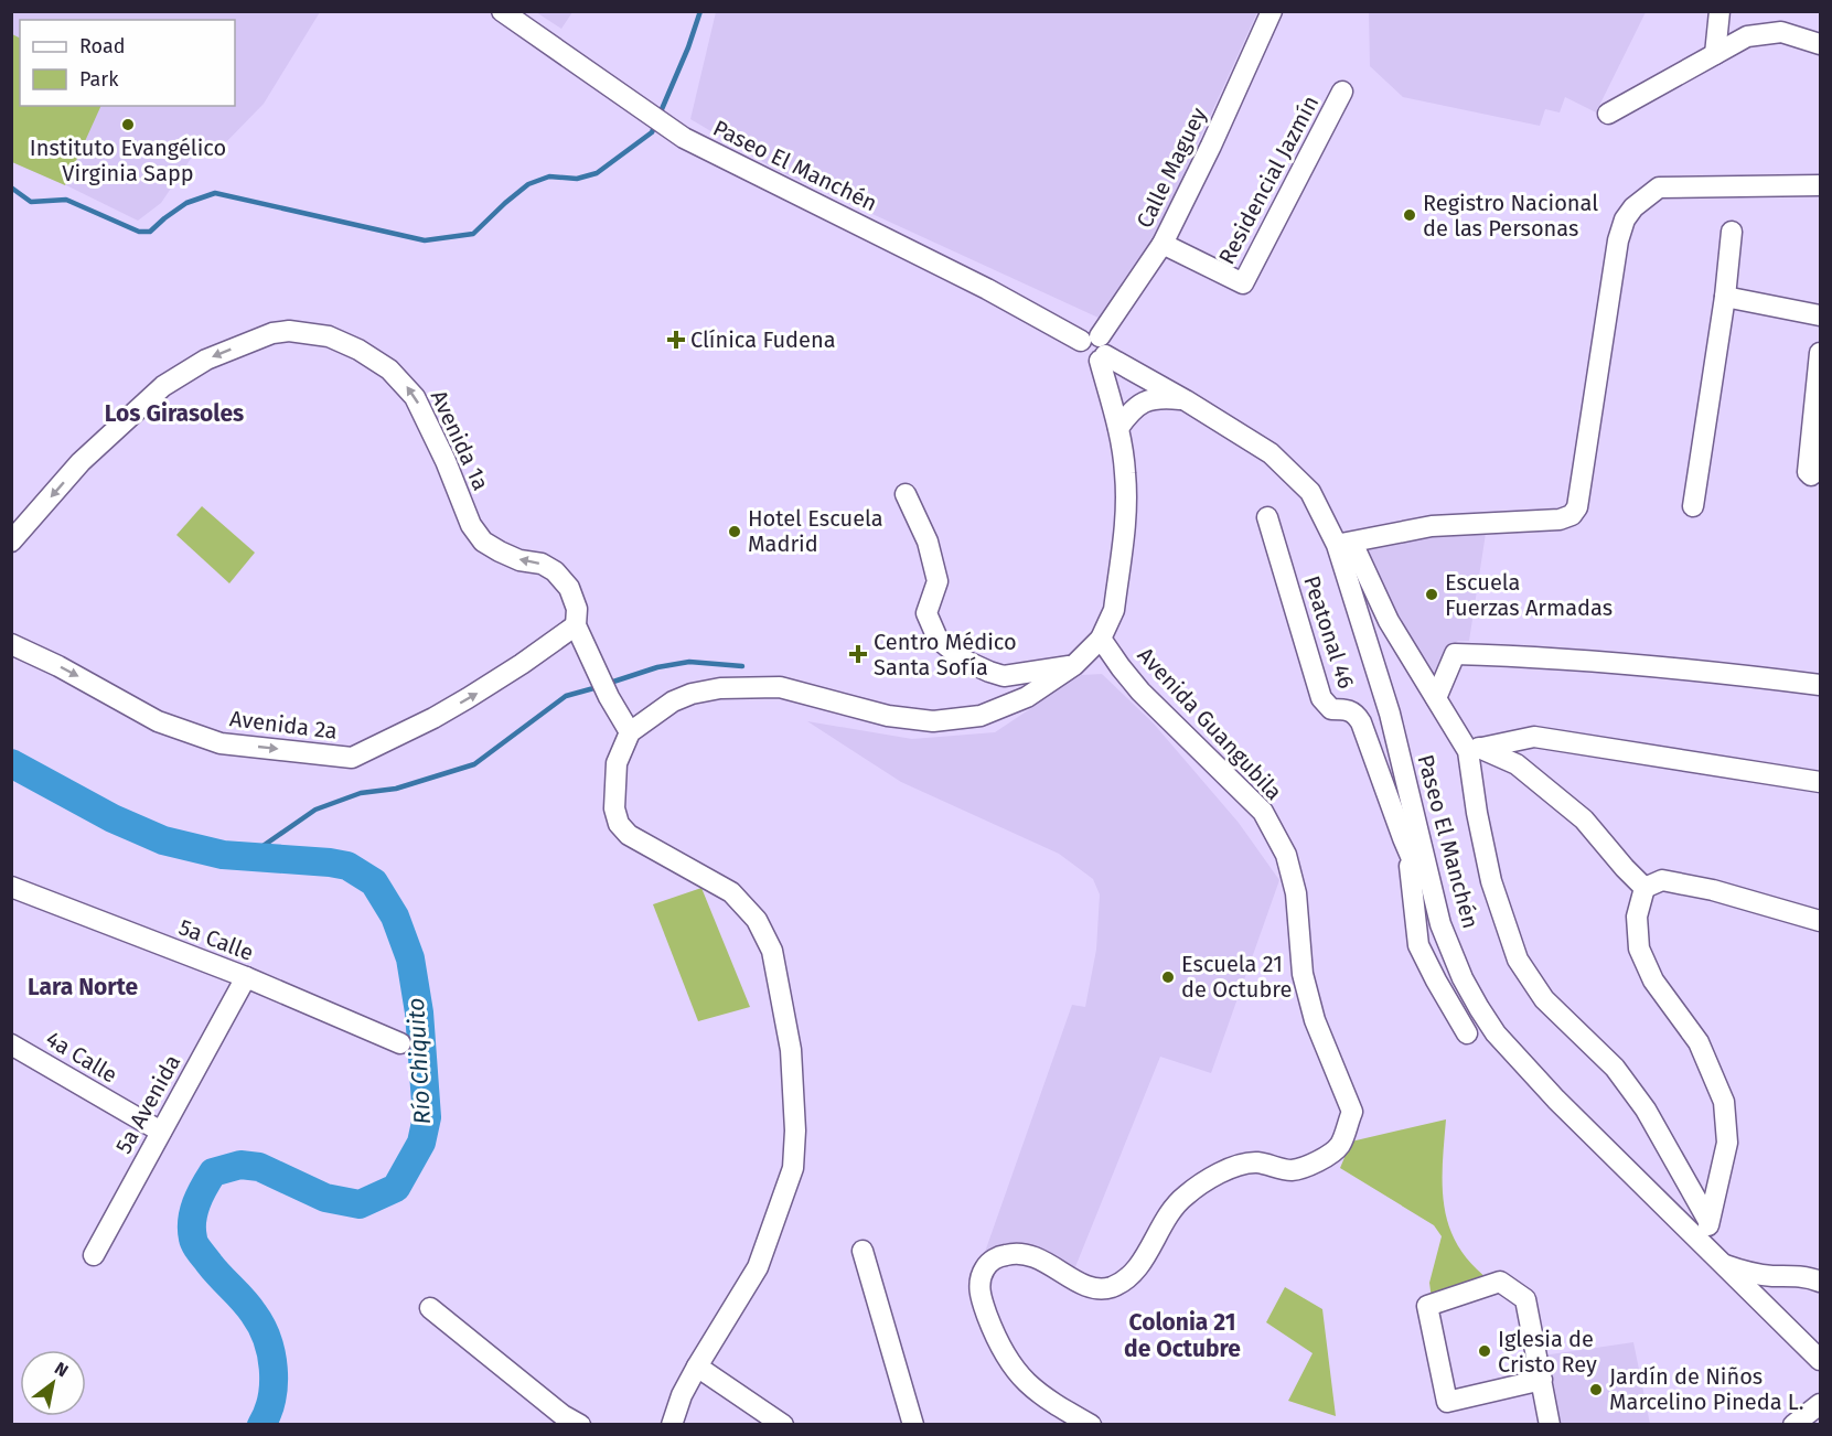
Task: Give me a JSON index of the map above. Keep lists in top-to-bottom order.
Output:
{
  "streets": {
    "street": [
      "Paseo El Manchén",
      "Calle Maguey",
      "Residencial Jazmín",
      "Avenida 1a",
      "Peatonal 46",
      "Avenida Guangubila",
      "Avenida 2a",
      "5a Calle",
      "4a Calle",
      "5a Avenida"
    ]
  },
  "crossings": [
    ["Paseo El Manchén", "Calle Maguey"],
    ["Paseo El Manchén", "Peatonal 46"],
    ["Calle Maguey", "Residencial Jazmín"],
    ["Avenida 1a", "Avenida 2a"],
    ["5a Calle", "5a Avenida"],
    ["4a Calle", "5a Avenida"]
  ],
  "one_way": ["Avenida 2a"],
  "districts": ["Los Girasoles", "Lara Norte", "Colonia 21 de Octubre"],
  "water": ["Río Chiquito"],
  "places": {
    "other": [
      "Instituto Evangélico Virginia Sapp",
      "Registro Nacional de las Personas",
      "Hotel Escuela Madrid",
      "Escuela Fuerzas Armadas",
      "Escuela 21 de Octubre",
      "Iglesia de Cristo Rey",
      "Jardín de Niños Marcelino Pineda L."
    ],
    "health": ["Clínica Fudena", "Centro Médico Santa Sofía"]
  },
  "legend": ["Road", "Park"],
  "north": "top right"
}
